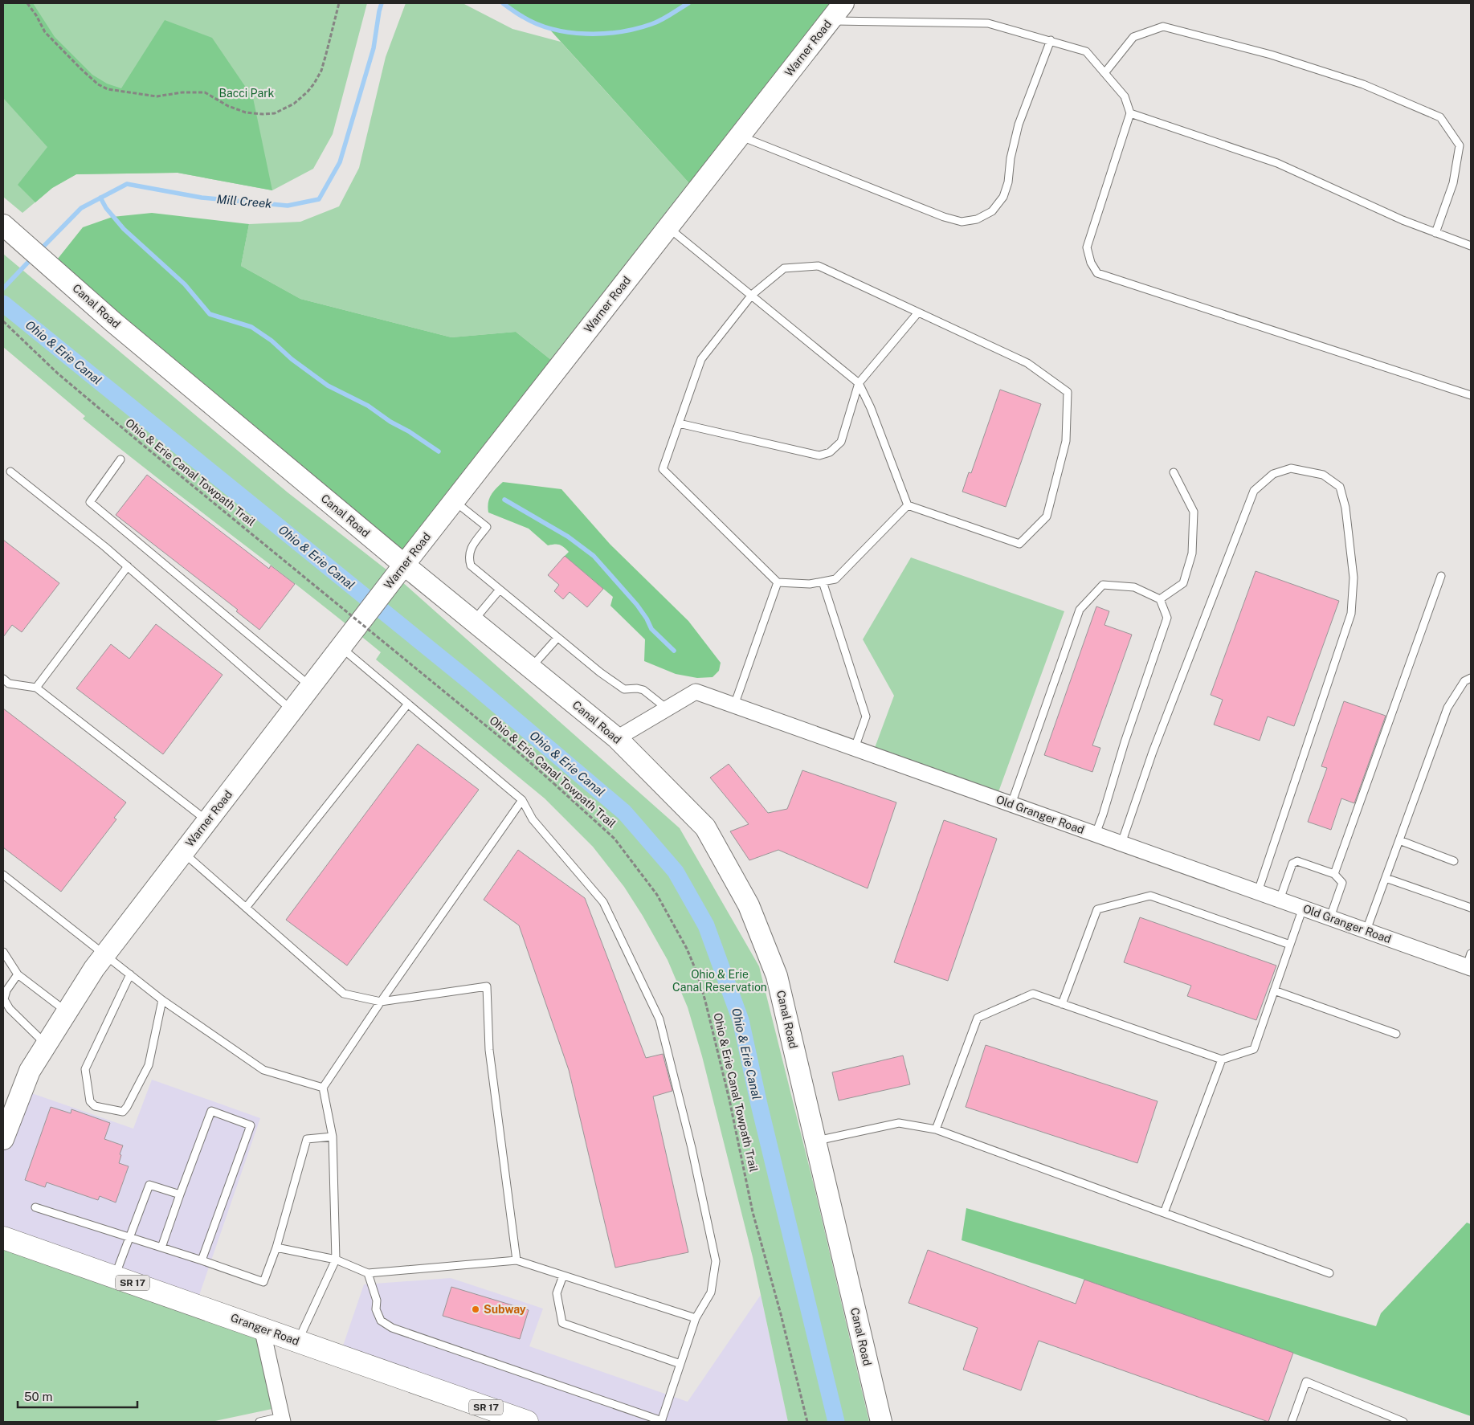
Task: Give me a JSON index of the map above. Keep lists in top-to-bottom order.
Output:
{
  "streets": {
    "main road": ["SR 17", "Granger Road"],
    "street": ["Warner Road", "Canal Road", "Old Granger Road"],
    "path": ["Ohio & Erie Canal Towpath Trail"]
  },
  "crossings": [
    ["Warner Road", "Canal Road"],
    ["Canal Road", "Old Granger Road"]
  ],
  "water": ["Mill Creek", "Ohio & Erie Canal"],
  "parks": ["Bacci Park", "Ohio & Erie Canal Reservation"],
  "places": ["Subway"],
  "scale_bar": "50 m"
}
